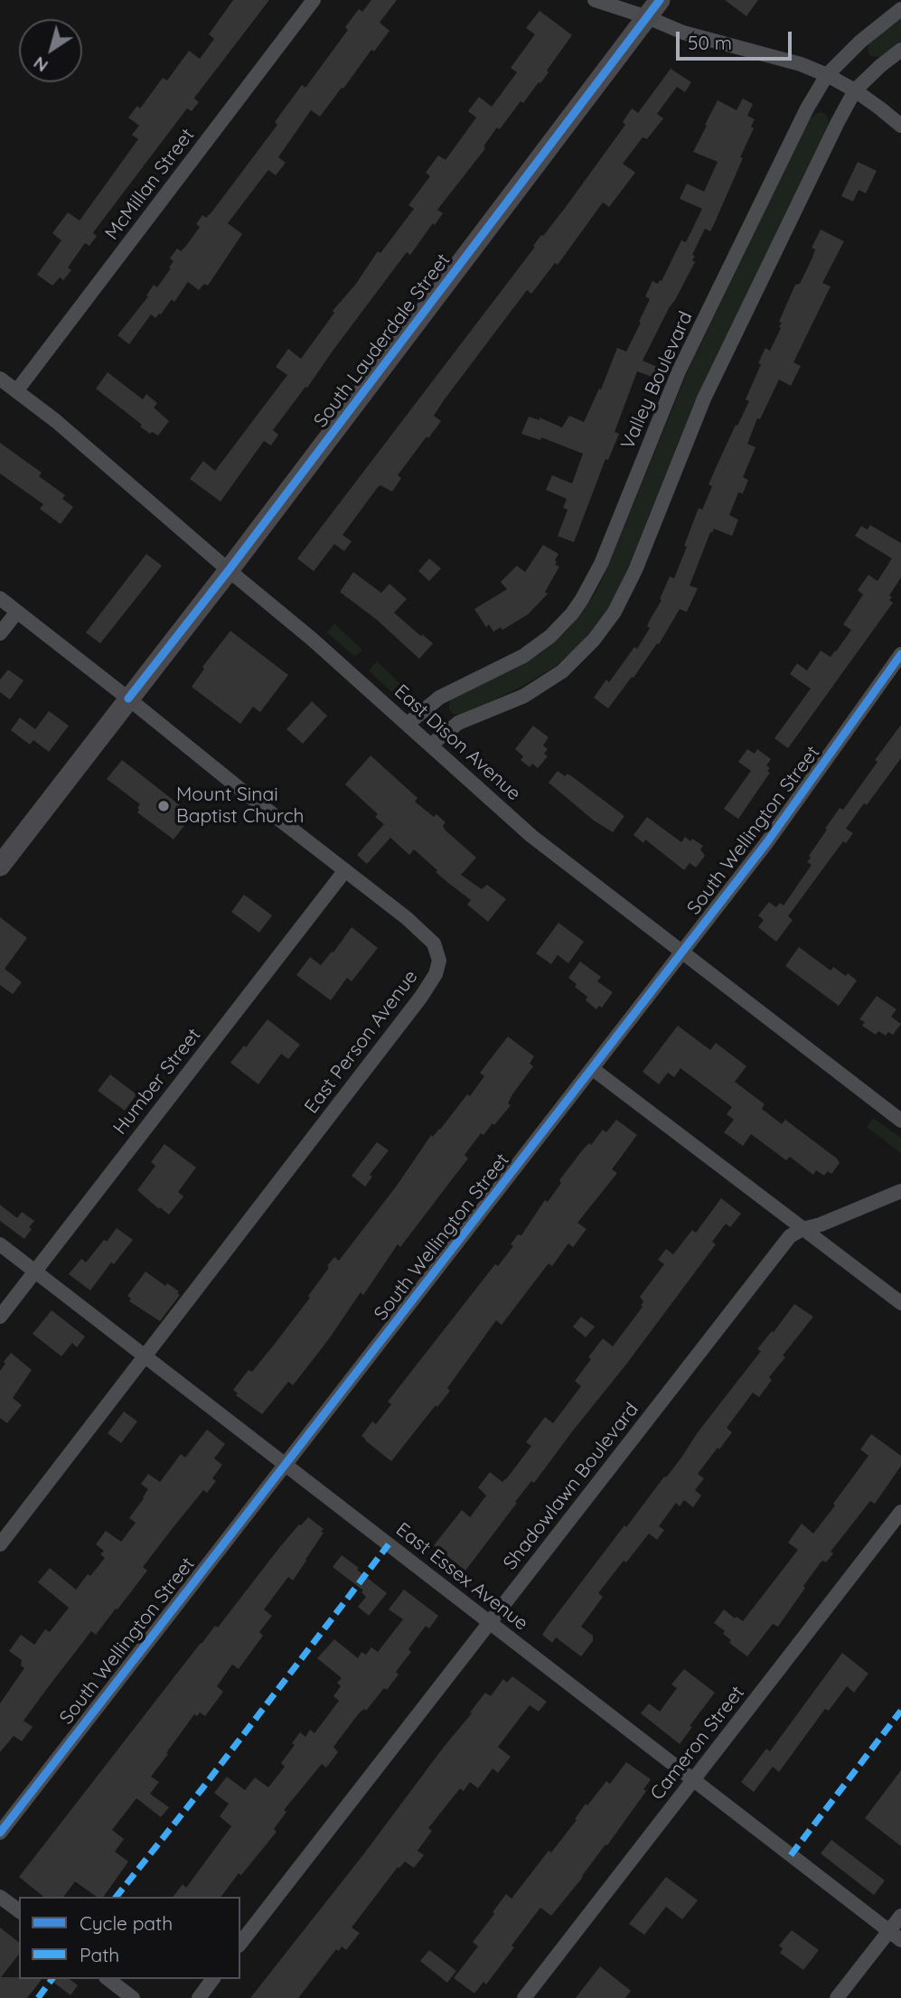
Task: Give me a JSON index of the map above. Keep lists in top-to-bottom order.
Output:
{
  "streets": {
    "street": [
      "McMillan Street",
      "South Lauderdale Street",
      "Valley Boulevard",
      "East Dison Avenue",
      "South Wellington Street",
      "East Person Avenue",
      "Humber Street",
      "Shadowlawn Boulevard",
      "East Essex Avenue",
      "Cameron Street"
    ]
  },
  "crossings": [
    ["McMillan Street", "East Dison Avenue"],
    ["South Lauderdale Street", "East Dison Avenue"],
    ["South Lauderdale Street", "East Person Avenue"],
    ["Valley Boulevard", "East Dison Avenue"],
    ["East Dison Avenue", "South Wellington Street"],
    ["South Wellington Street", "East Essex Avenue"],
    ["East Person Avenue", "Humber Street"],
    ["East Person Avenue", "East Essex Avenue"],
    ["Humber Street", "East Essex Avenue"],
    ["Shadowlawn Boulevard", "East Essex Avenue"],
    ["East Essex Avenue", "Cameron Street"]
  ],
  "places": ["Mount Sinai Baptist Church"],
  "legend": ["Cycle path", "Path"],
  "scale_bar": "50 m",
  "north": "bottom left"
}
